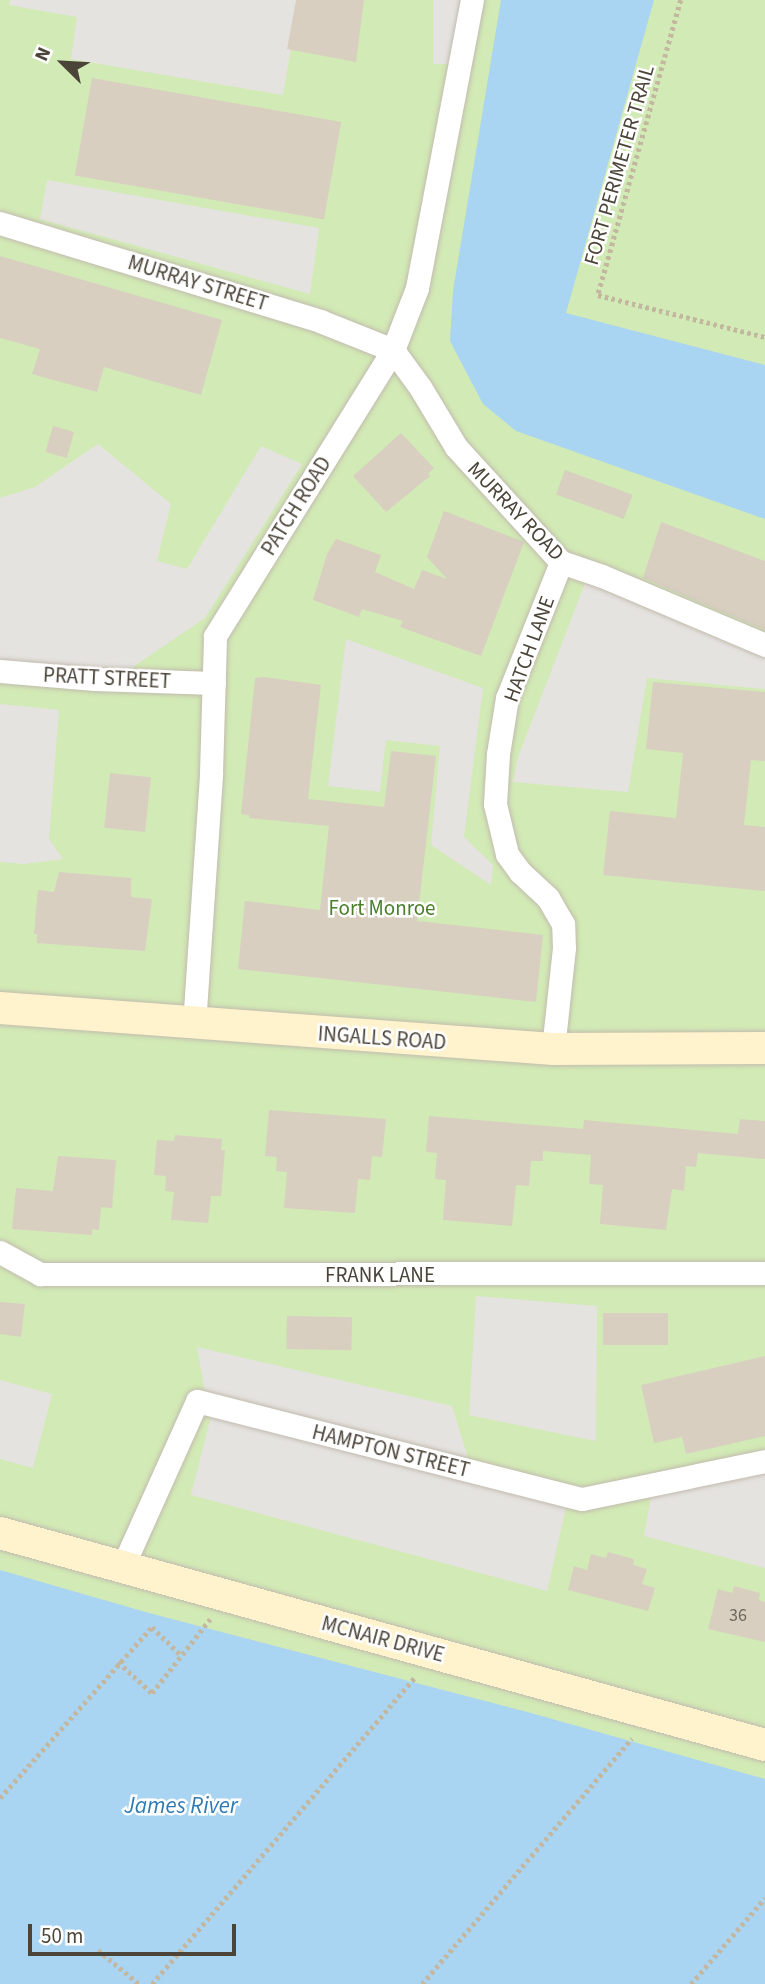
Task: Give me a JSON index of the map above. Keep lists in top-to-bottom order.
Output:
{
  "streets": {
    "street": [
      "MURRAY STREET",
      "PATCH ROAD",
      "MURRAY ROAD",
      "HATCH LANE",
      "PRATT STREET",
      "INGALLS ROAD",
      "FRANK LANE",
      "HAMPTON STREET",
      "MCNAIR DRIVE"
    ],
    "path": ["FORT PERIMETER TRAIL"]
  },
  "crossings": [
    ["MURRAY STREET", "PATCH ROAD"],
    ["MURRAY STREET", "MURRAY ROAD"],
    ["PATCH ROAD", "MURRAY ROAD"],
    ["PATCH ROAD", "PRATT STREET"],
    ["PATCH ROAD", "INGALLS ROAD"],
    ["MURRAY ROAD", "HATCH LANE"],
    ["HATCH LANE", "INGALLS ROAD"],
    ["HAMPTON STREET", "MCNAIR DRIVE"]
  ],
  "water": ["James River"],
  "parks": ["Fort Monroe"],
  "house_numbers": ["36"],
  "scale_bar": "50 m",
  "north": "top left"
}
